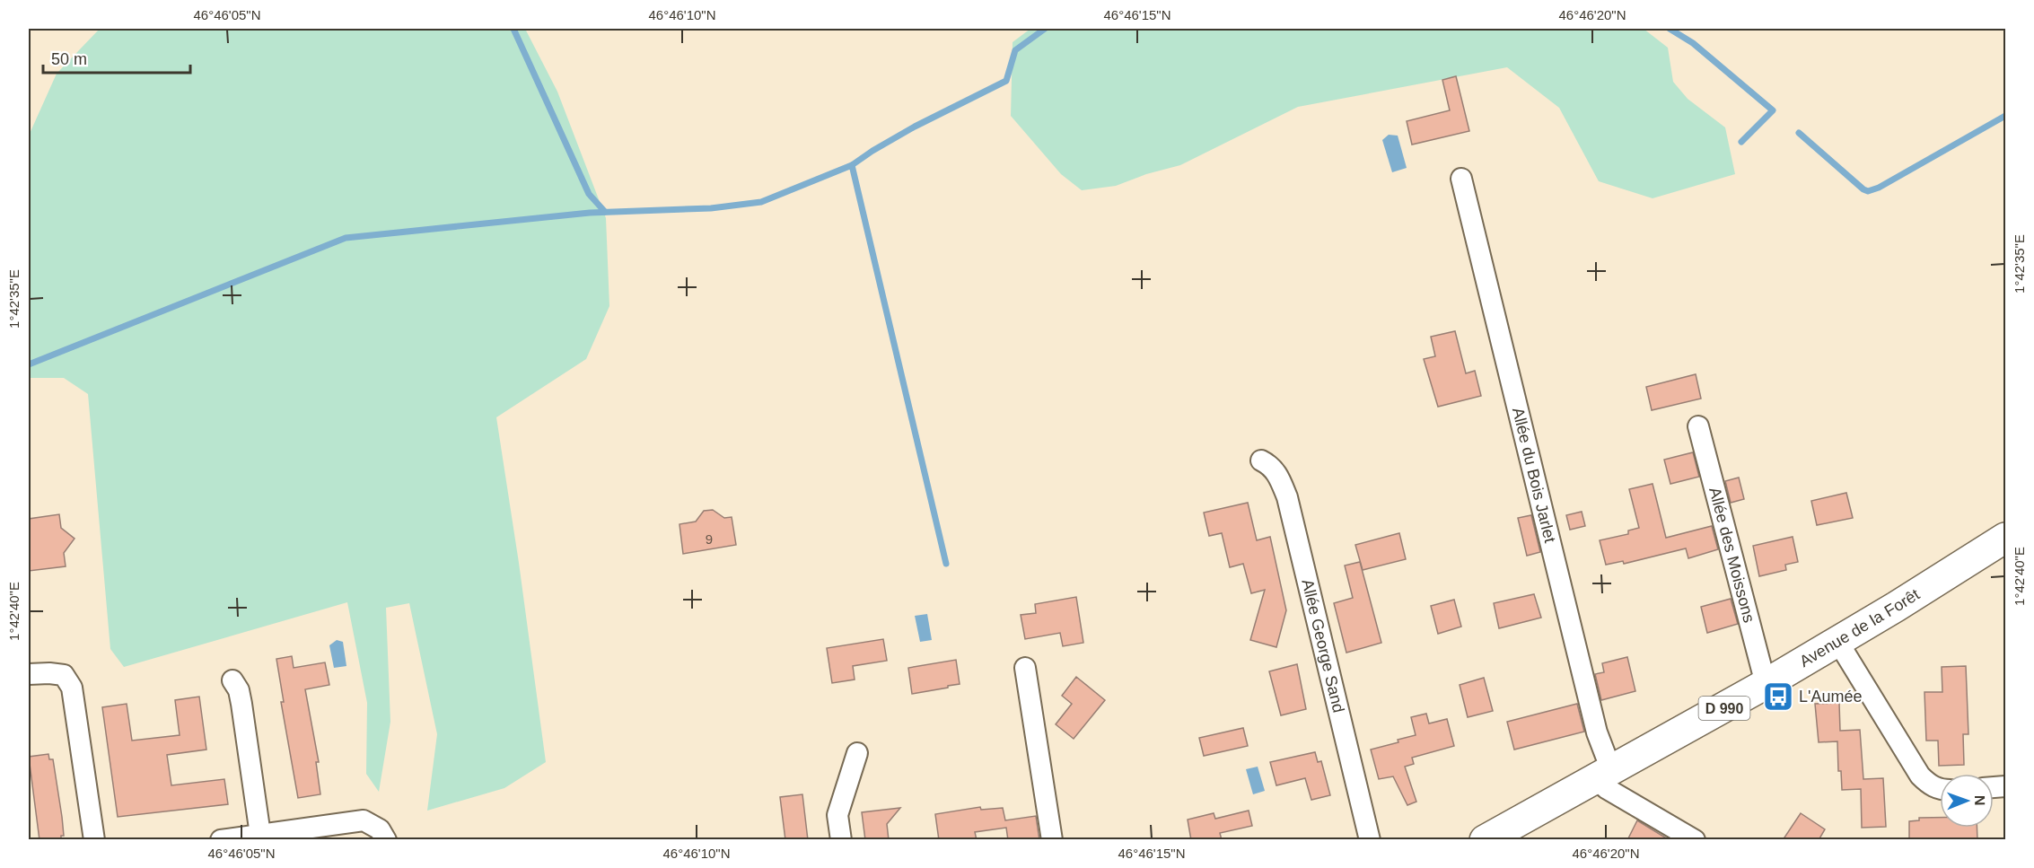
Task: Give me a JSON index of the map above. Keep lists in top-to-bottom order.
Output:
{
  "streets": {
    "main road": ["Avenue de la Forêt", "D 990"],
    "street": ["Allée du Bois Jarlet", "Allée des Moissons", "Allée George Sand"]
  },
  "crossings": [
    ["Allée du Bois Jarlet", "Avenue de la Forêt"],
    ["Allée des Moissons", "Avenue de la Forêt"]
  ],
  "places": {
    "bus stop": ["L'Aumée"]
  },
  "house_numbers": ["9"],
  "scale_bar": "50 m",
  "north": "right",
  "coordinates": [
    "46°46'05\"N",
    "46°46'10\"N",
    "46°46'15\"N",
    "46°46'20\"N",
    "1°42'35\"E",
    "1°42'40\"E"
  ]
}
